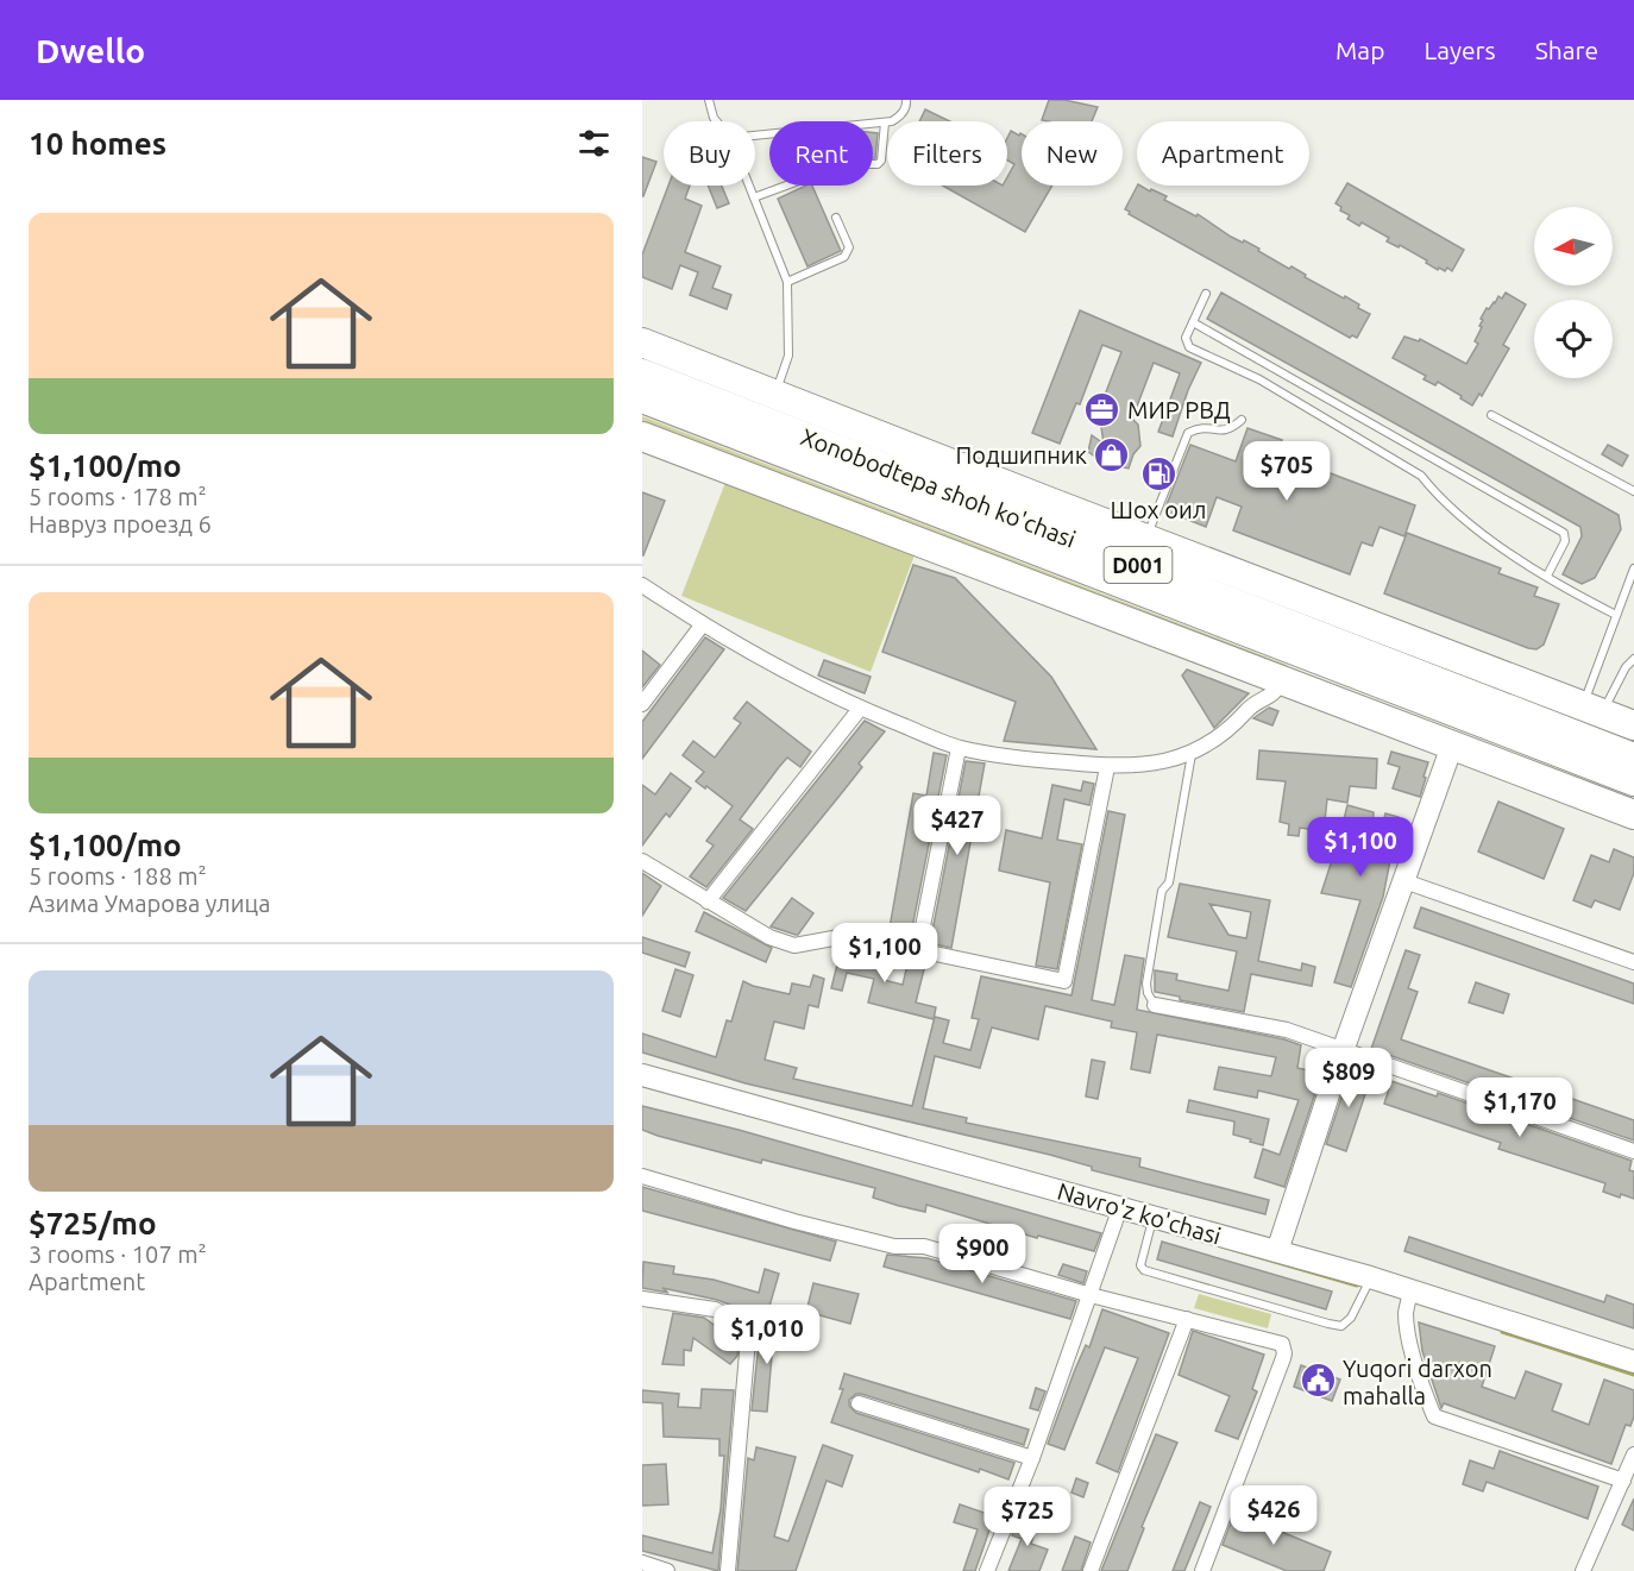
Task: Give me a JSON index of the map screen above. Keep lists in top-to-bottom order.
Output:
{
  "streets": {
    "highway": ["Xonobodtepa shoh ko'chasi", "D001"],
    "street": ["Navro'z ko'chasi"]
  },
  "places": {
    "office": ["МИР РВД"],
    "shop": ["Подшипник"],
    "fuel station": ["Шох оил"],
    "public building": ["Yuqori darxon mahalla"]
  },
  "north": "left",
  "page": {
    "header": "Dwello",
    "nav": ["Map", "Layers", "Share"],
    "heading": "10 homes",
    "chip": [
      "Buy",
      "Rent",
      "Filters",
      "New",
      "Apartment"
    ],
    "list": [
      {
        "name": "$1,100/mo",
        "note": "5 rooms · 178 m² · Навруз проезд 6"
      },
      {
        "name": "$1,100/mo",
        "note": "5 rooms · 188 m² · Азима Умарова улица"
      },
      {
        "name": "$725/mo",
        "note": "3 rooms · 107 m² · Apartment"
      }
    ],
    "price": [
      "$705",
      "$427",
      "$1,100",
      "$1,100",
      "$809",
      "$1,170",
      "$900",
      "$1,010",
      "$426",
      "$725"
    ]
  }
}
